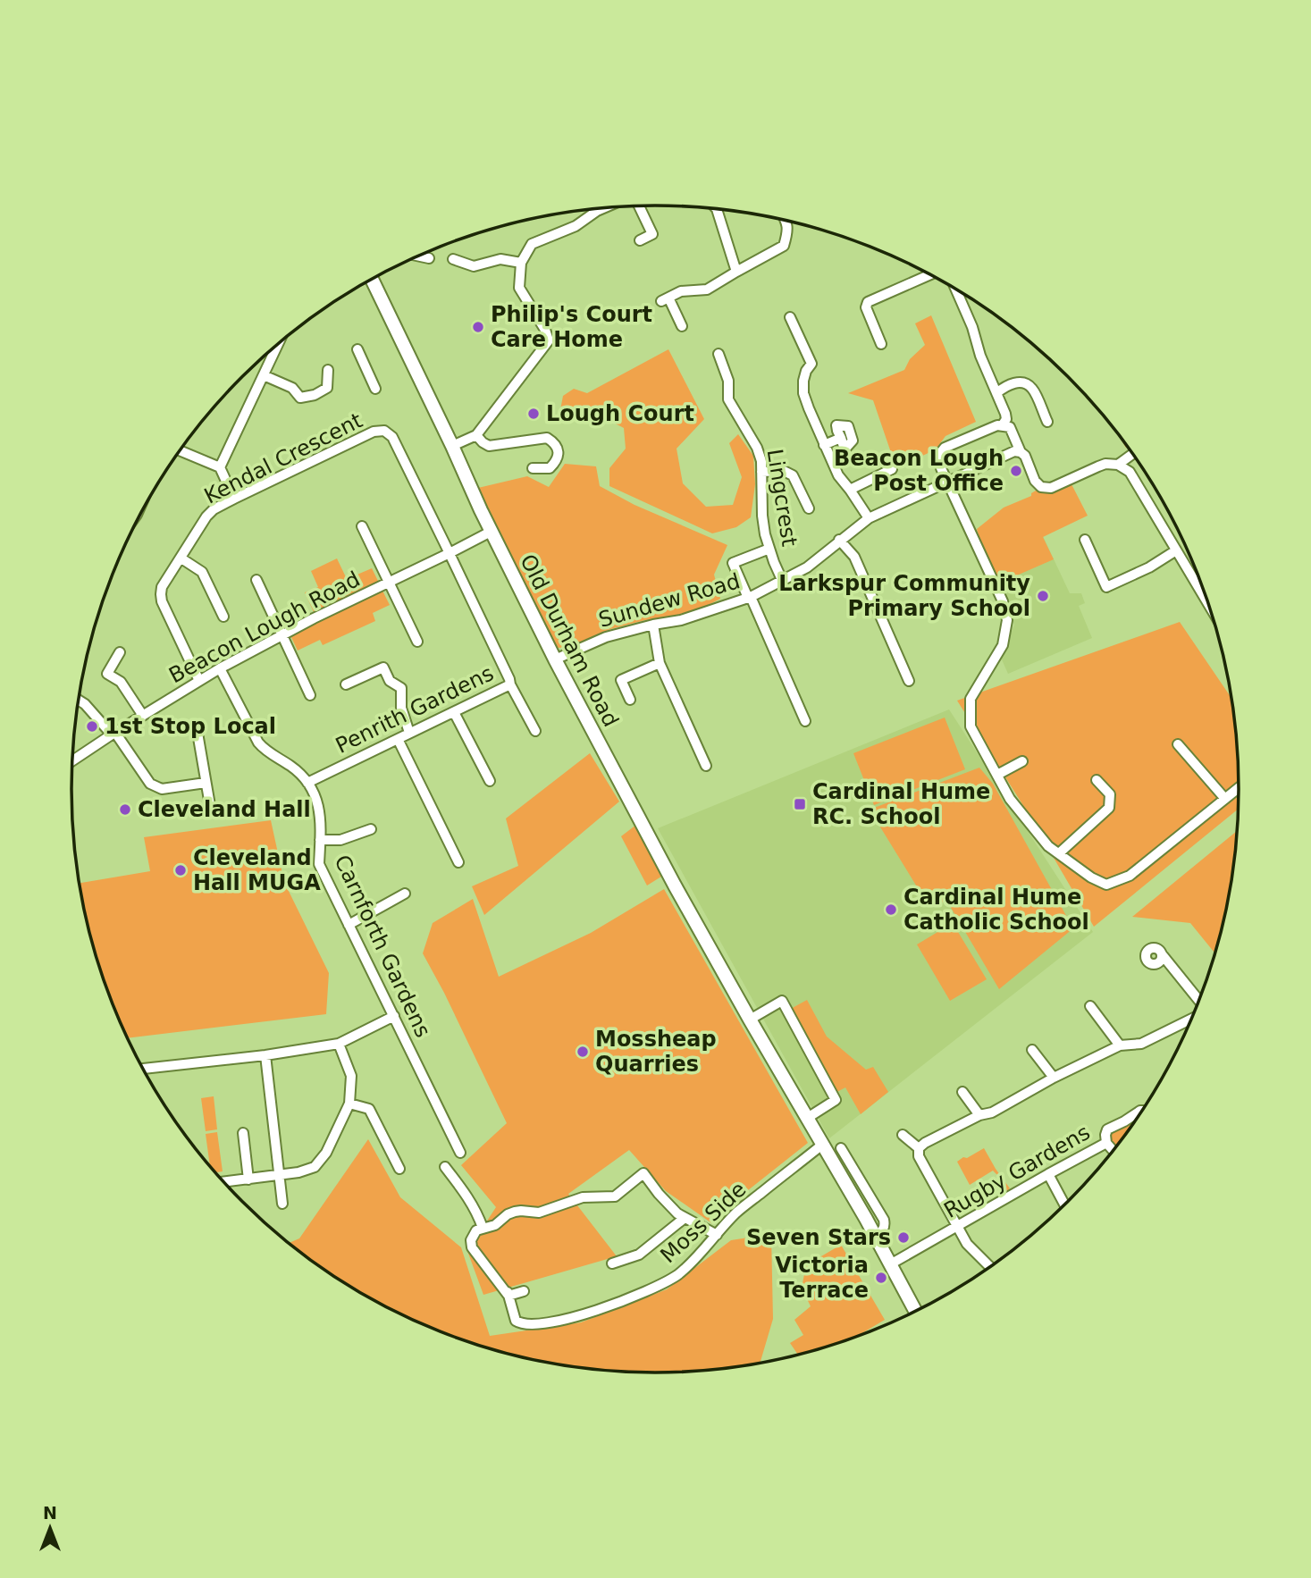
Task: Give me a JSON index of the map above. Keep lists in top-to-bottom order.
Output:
{
  "streets": {
    "main road": ["Old Durham Road"],
    "street": [
      "Kendal Crescent",
      "Lingcrest",
      "Sundew Road",
      "Beacon Lough Road",
      "Penrith Gardens",
      "Carnforth Gardens",
      "Rugby Gardens",
      "Moss Side"
    ]
  },
  "crossings": [
    ["Kendal Crescent", "Beacon Lough Road"],
    ["Kendal Crescent", "Penrith Gardens"],
    ["Lingcrest", "Sundew Road"],
    ["Sundew Road", "Old Durham Road"],
    ["Beacon Lough Road", "Old Durham Road"],
    ["Beacon Lough Road", "Penrith Gardens"],
    ["Beacon Lough Road", "Carnforth Gardens"],
    ["Old Durham Road", "Rugby Gardens"],
    ["Old Durham Road", "Moss Side"],
    ["Penrith Gardens", "Carnforth Gardens"]
  ],
  "places": {
    "other": [
      "Philip's Court Care Home",
      "Lough Court",
      "Beacon Lough Post Office",
      "Larkspur Community Primary School",
      "1st Stop Local",
      "Cleveland Hall",
      "Cleveland Hall MUGA",
      "Cardinal Hume Catholic School",
      "Mossheap Quarries",
      "Seven Stars",
      "Victoria Terrace"
    ],
    "transit": ["Cardinal Hume RC. School"]
  },
  "north": "top"
}
